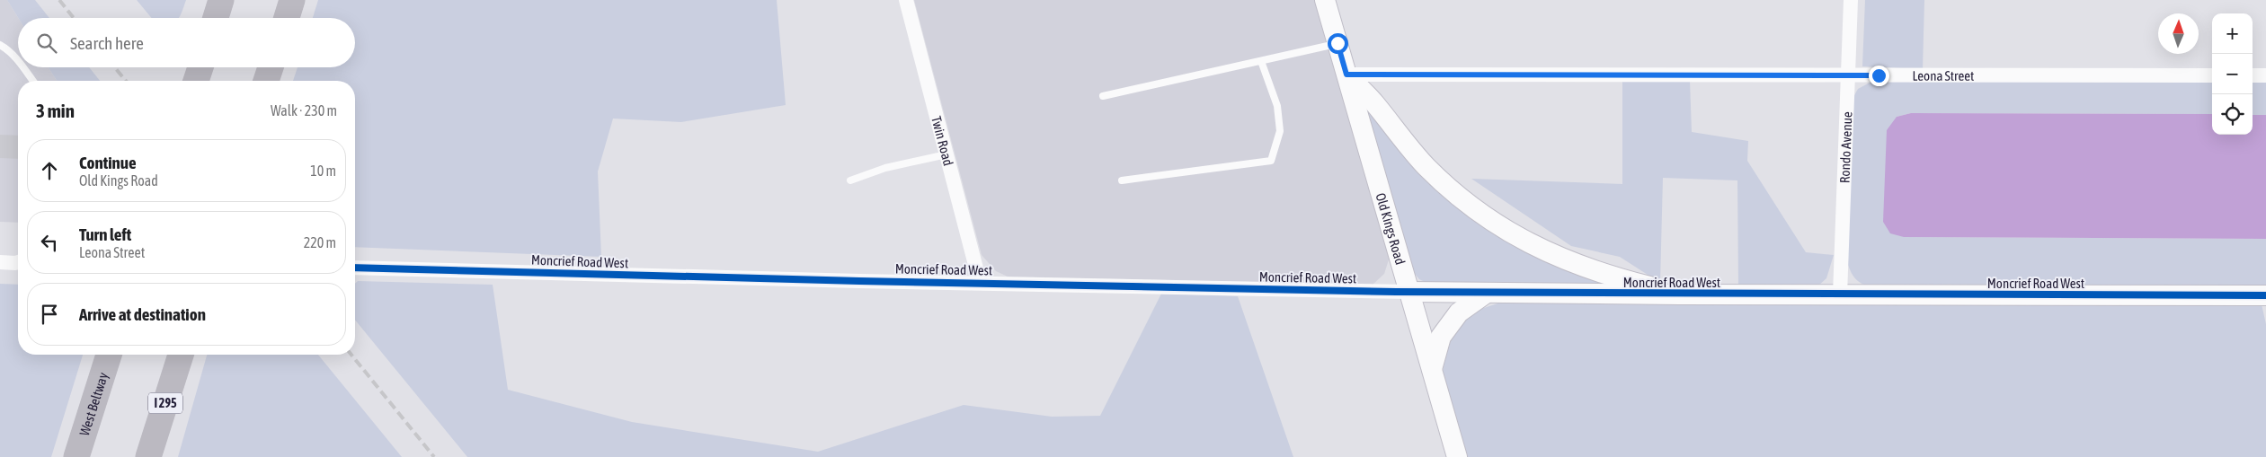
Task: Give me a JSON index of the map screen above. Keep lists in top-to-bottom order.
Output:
{
  "streets": {
    "highway": ["West Beltway", "I 295"],
    "street": [
      "Leona Street",
      "Twin Road",
      "Rondo Avenue",
      "Old Kings Road",
      "Moncrief Road West"
    ]
  },
  "crossings": [
    ["Leona Street", "Rondo Avenue"],
    ["Leona Street", "Old Kings Road"],
    ["Twin Road", "Moncrief Road West"],
    ["Rondo Avenue", "Moncrief Road West"],
    ["Old Kings Road", "Moncrief Road West"]
  ],
  "north": "top",
  "page": {
    "map_buttons": ["+", "−"],
    "search": "Search here",
    "heading": ["3 min", "Walk · 230 m"],
    "list": [
      ["Continue", "Old Kings Road", "10 m"],
      ["Turn left", "Leona Street", "220 m"],
      "Arrive at destination"
    ]
  }
}
